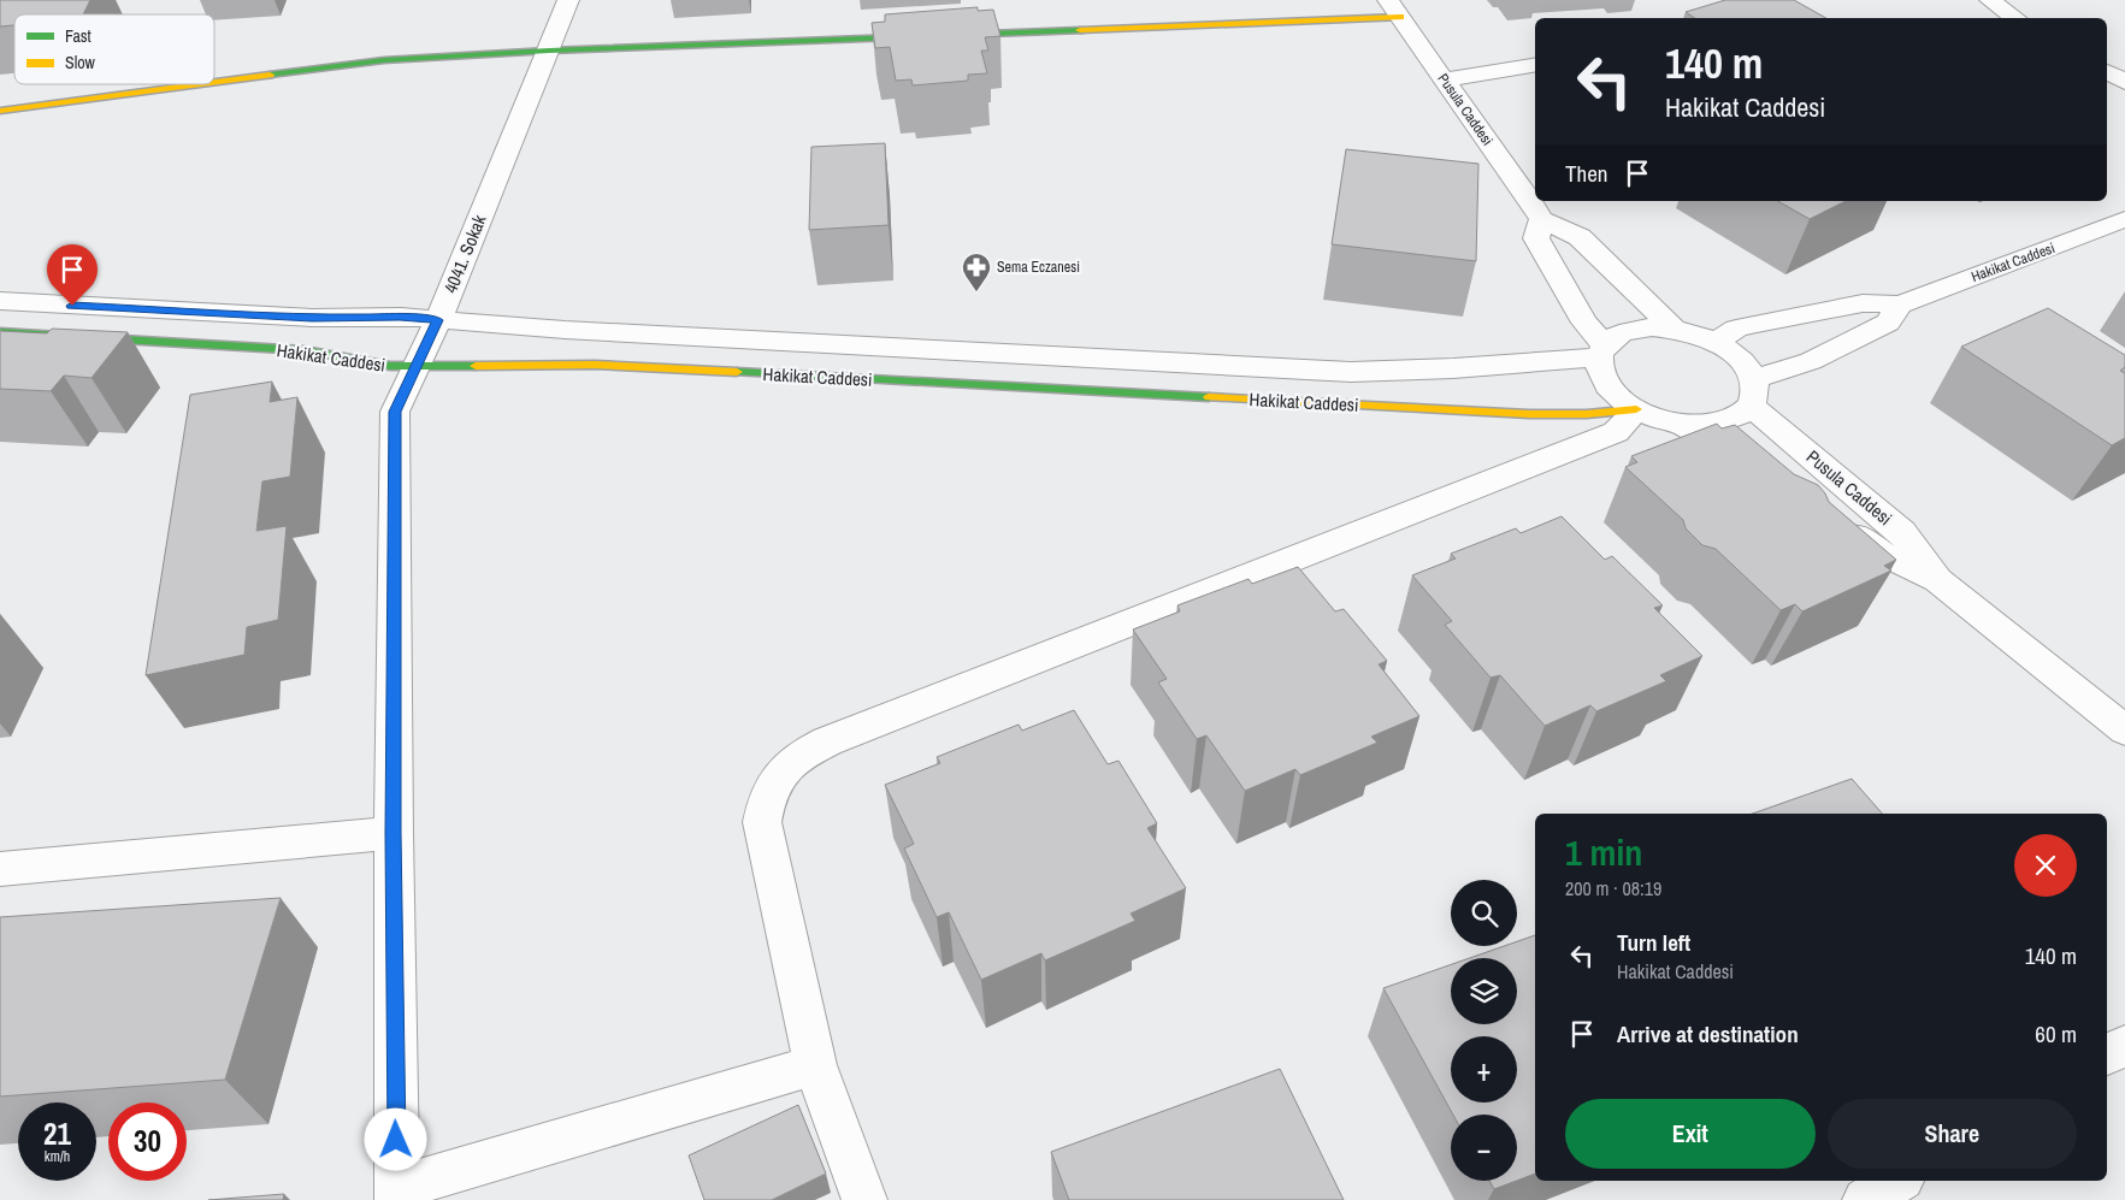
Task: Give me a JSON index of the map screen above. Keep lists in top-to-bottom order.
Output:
{
  "streets": {
    "street": ["Pusula Caddesi", "4041. Sokak", "Hakikat Caddesi"]
  },
  "crossings": [
    ["Pusula Caddesi", "Hakikat Caddesi"],
    ["4041. Sokak", "Hakikat Caddesi"]
  ],
  "places": {
    "pharmacy": ["Sema Eczanesi"]
  },
  "legend": ["Fast", "Slow"],
  "page": {
    "turn": ["140 m", "Hakikat Caddesi"],
    "then": "Then",
    "heading": ["1 min", "200 m · 08:19"],
    "map_buttons": ["+", "−"],
    "list": [
      {
        "name": "Turn left",
        "note": "Hakikat Caddesi",
        "value": "140 m"
      },
      {
        "name": "Arrive at destination",
        "value": "60 m"
      }
    ],
    "buttons": ["Exit", "Share"],
    "speed": "21 km/h",
    "limit": "30"
  }
}
